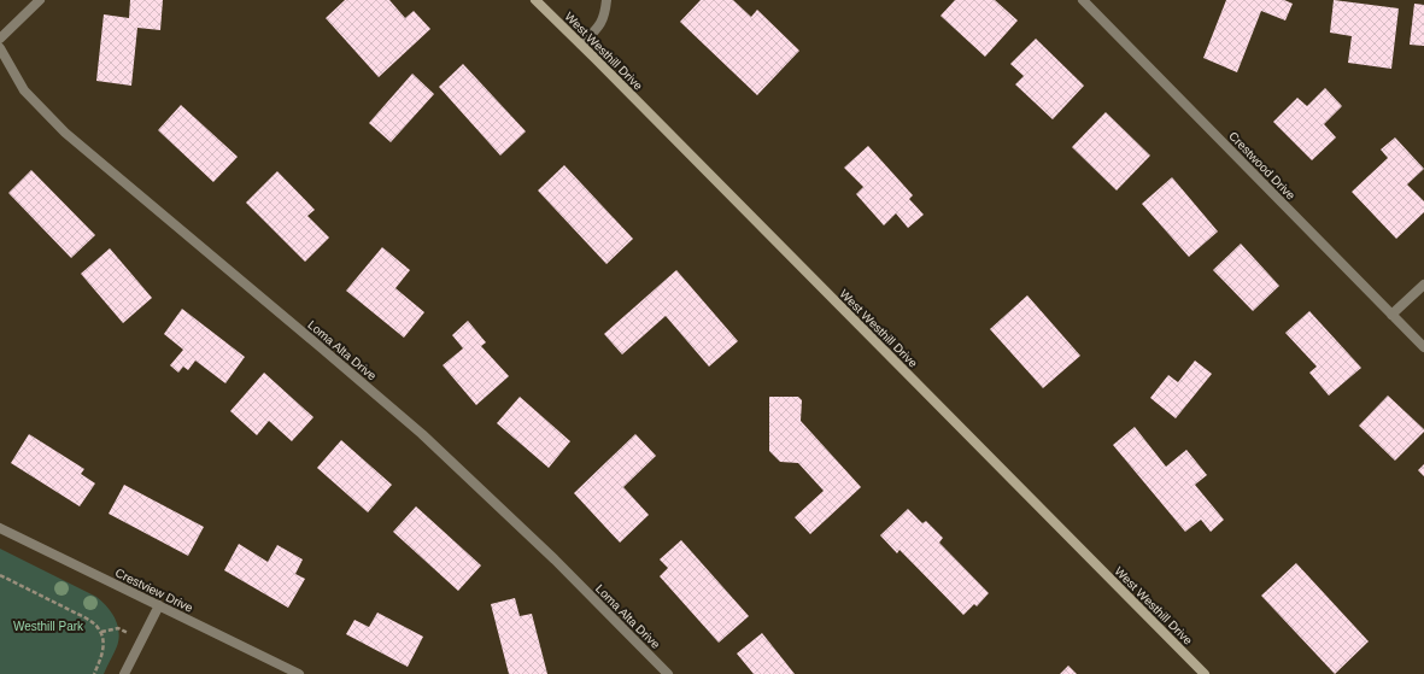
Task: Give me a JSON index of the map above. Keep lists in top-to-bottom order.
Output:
{
  "streets": {
    "street": [
      "West Westhill Drive",
      "Crestwood Drive",
      "Loma Alta Drive",
      "Crestview Drive"
    ]
  },
  "parks": ["Westhill Park"]
}
